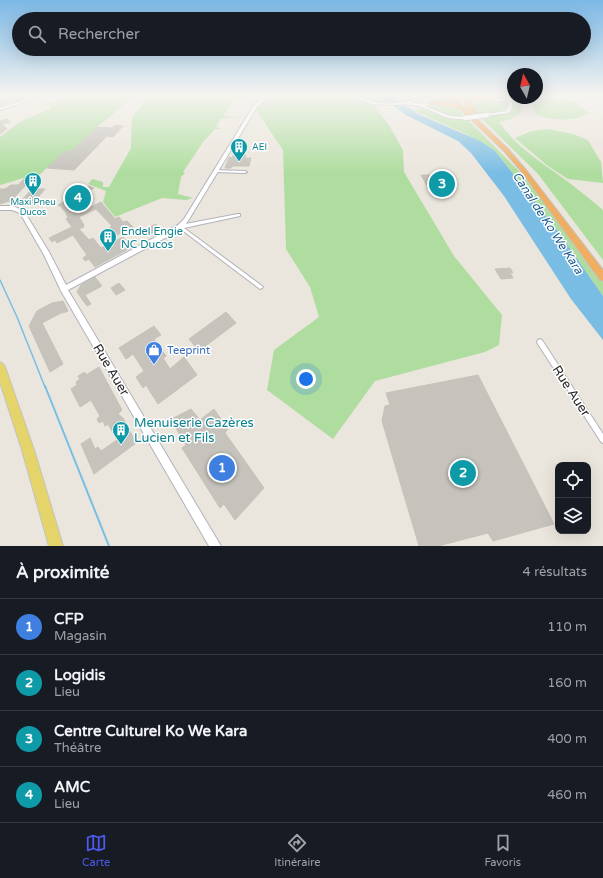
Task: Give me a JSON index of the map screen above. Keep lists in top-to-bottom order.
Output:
{
  "streets": {
    "street": ["Rue Auer"]
  },
  "water": ["Canal de Ko We Kara"],
  "places": {
    "building": [
      "AEI",
      "Maxi Pneu Ducos",
      "Endel Engie NC Ducos",
      "Menuiserie Cazères Lucien et Fils"
    ],
    "shop": ["Teeprint"]
  },
  "north": "top",
  "page": {
    "search": "Rechercher",
    "pins": [
      "3",
      "4",
      "1",
      "2"
    ],
    "heading": ["À proximité", "4 résultats"],
    "list": [
      {
        "mark": "1",
        "name": "CFP",
        "note": "Magasin",
        "value": "110 m"
      },
      {
        "mark": "2",
        "name": "Logidis",
        "note": "Lieu",
        "value": "160 m"
      },
      {
        "mark": "3",
        "name": "Centre Culturel Ko We Kara",
        "note": "Théâtre",
        "value": "400 m"
      },
      {
        "mark": "4",
        "name": "AMC",
        "note": "Lieu",
        "value": "460 m"
      }
    ],
    "nav": ["Carte", "Itinéraire", "Favoris"]
  }
}
